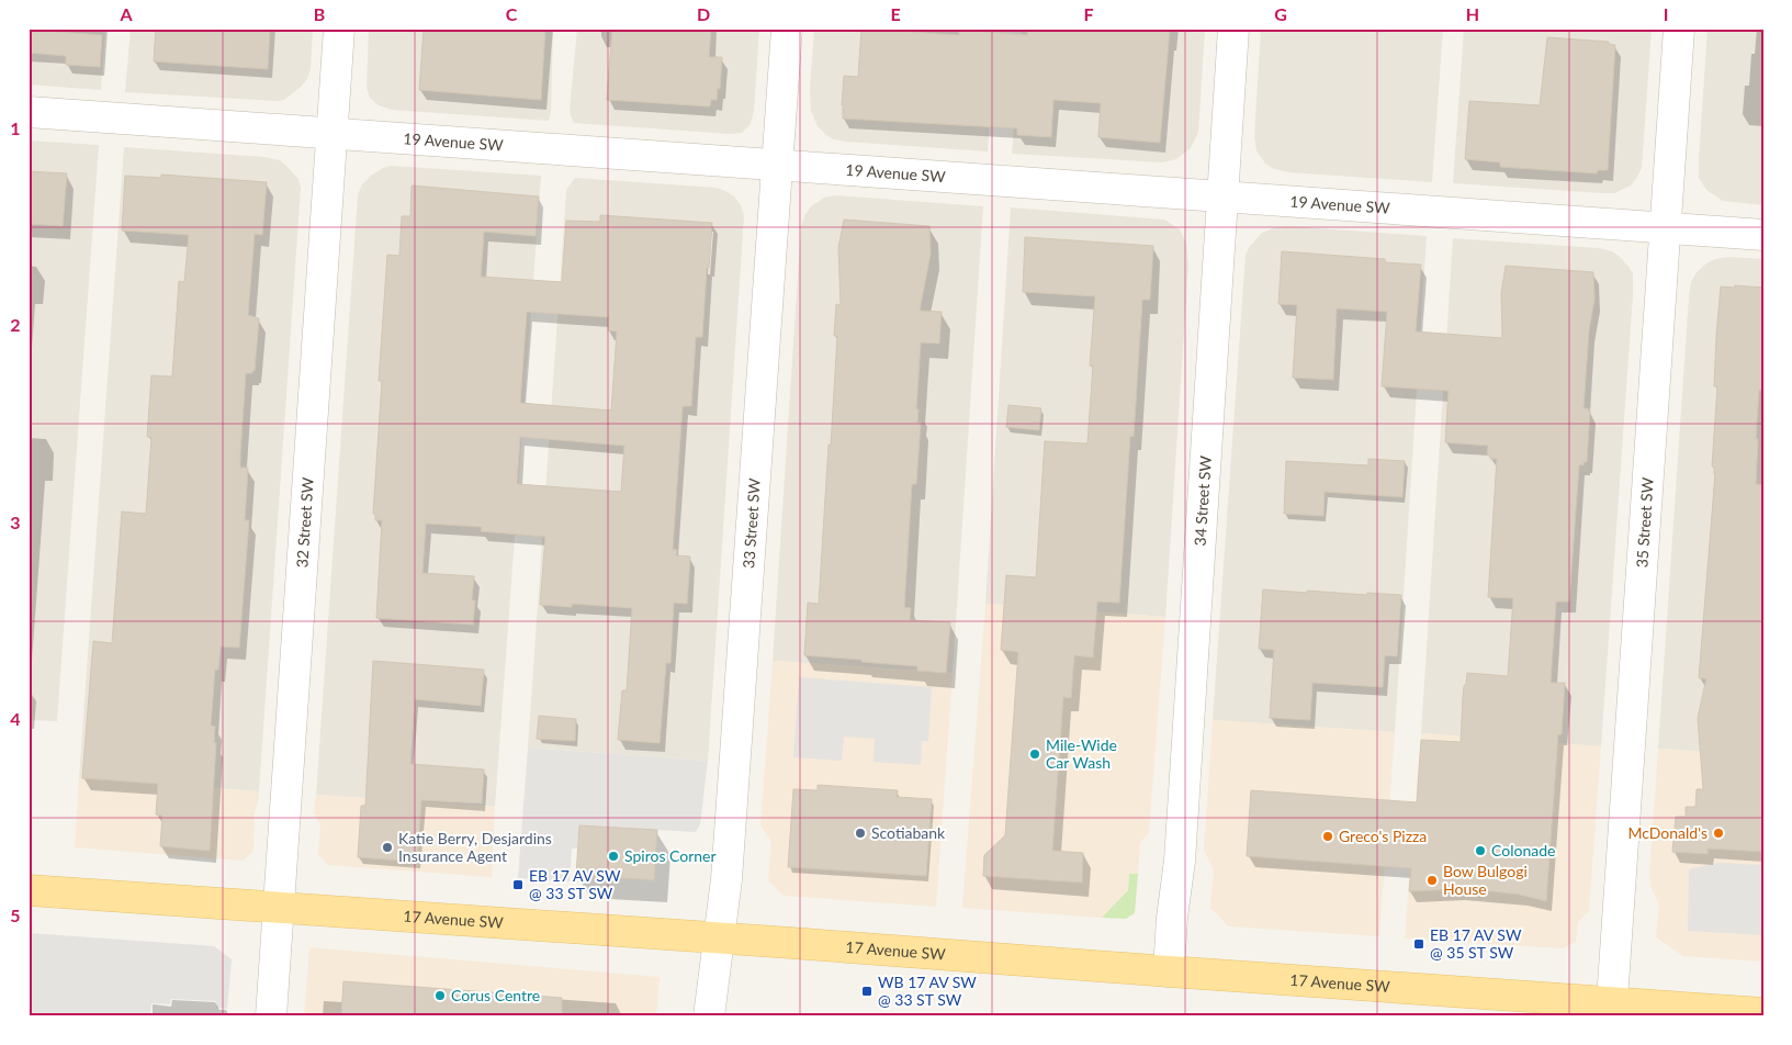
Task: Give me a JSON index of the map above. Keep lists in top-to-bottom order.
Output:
{
  "streets": {
    "main road": ["17 Avenue SW"],
    "street": [
      "19 Avenue SW",
      "34 Street SW",
      "32 Street SW",
      "33 Street SW",
      "35 Street SW"
    ]
  },
  "crossings": [
    ["19 Avenue SW", "34 Street SW"],
    ["19 Avenue SW", "32 Street SW"],
    ["19 Avenue SW", "33 Street SW"],
    ["19 Avenue SW", "35 Street SW"],
    ["34 Street SW", "17 Avenue SW"],
    ["32 Street SW", "17 Avenue SW"],
    ["33 Street SW", "17 Avenue SW"],
    ["35 Street SW", "17 Avenue SW"]
  ],
  "places": {
    "other": [
      "Mile-Wide Car Wash",
      "Scotiabank",
      "McDonald's",
      "Greco's Pizza",
      "Katie Berry, Desjardins Insurance Agent",
      "Colonade",
      "Spiros Corner",
      "Bow Bulgogi House",
      "Corus Centre"
    ],
    "transit": ["EB 17 AV SW @ 33 ST SW", "EB 17 AV SW @ 35 ST SW", "WB 17 AV SW @ 33 ST SW"]
  },
  "grid": {
    "columns": [
      "A",
      "B",
      "C",
      "D",
      "E",
      "F",
      "G",
      "H",
      "I"
    ],
    "rows": [
      "1",
      "2",
      "3",
      "4",
      "5"
    ]
  }
}
